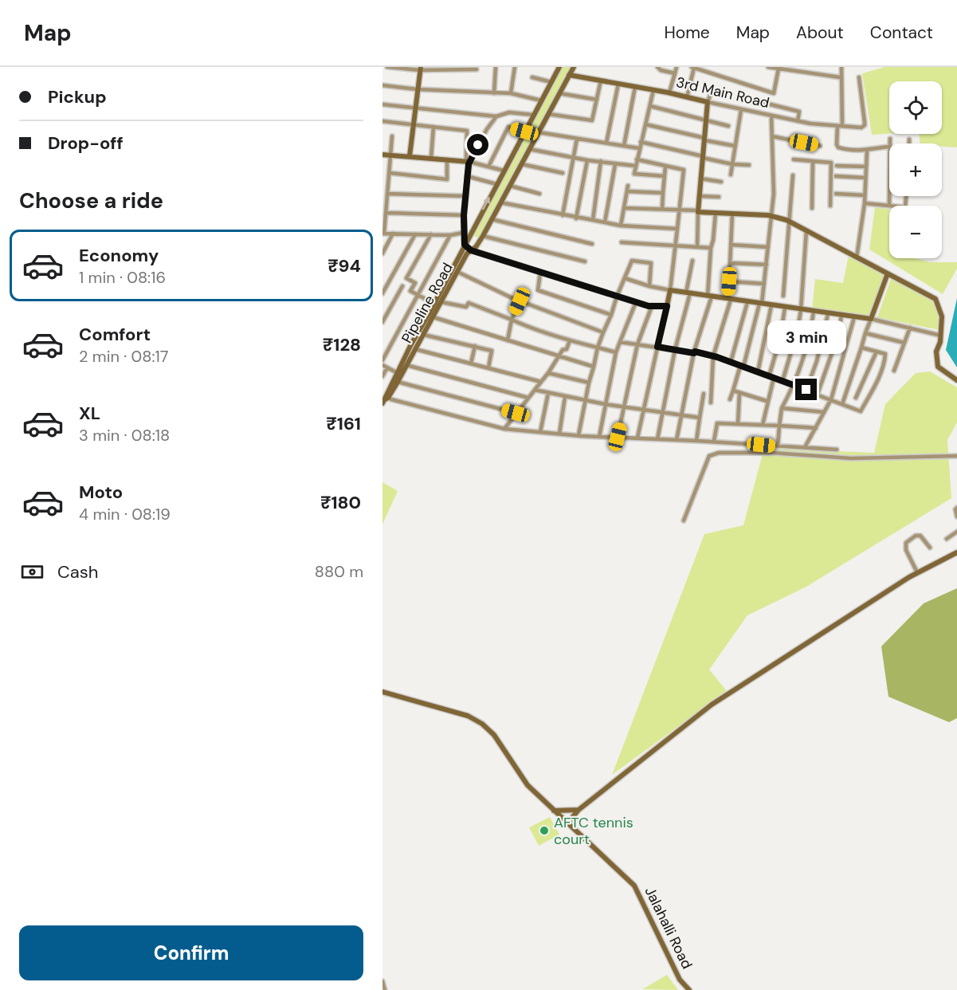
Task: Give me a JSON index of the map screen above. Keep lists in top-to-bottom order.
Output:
{
  "streets": {
    "street": ["3rd Main Road", "Pipeline Road", "Jalahalli Road"]
  },
  "crossings": [
    ["3rd Main Road", "Pipeline Road"]
  ],
  "places": ["AFTC tennis court"],
  "page": {
    "header": "Map",
    "nav": [
      "Home",
      "Map",
      "About",
      "Contact"
    ],
    "banner": ["Pickup", "Drop-off"],
    "map_buttons": ["+", "−"],
    "heading": "Choose a ride",
    "list": [
      {
        "name": "Economy",
        "note": "1 min · 08:16",
        "value": "₹94"
      },
      {
        "name": "Comfort",
        "note": "2 min · 08:17",
        "value": "₹128"
      },
      {
        "name": "XL",
        "note": "3 min · 08:18",
        "value": "₹161"
      },
      {
        "name": "Moto",
        "note": "4 min · 08:19",
        "value": "₹180"
      }
    ],
    "bubble": "3 min",
    "pay": ["Cash", "880 m"],
    "buttons": "Confirm"
  }
}
